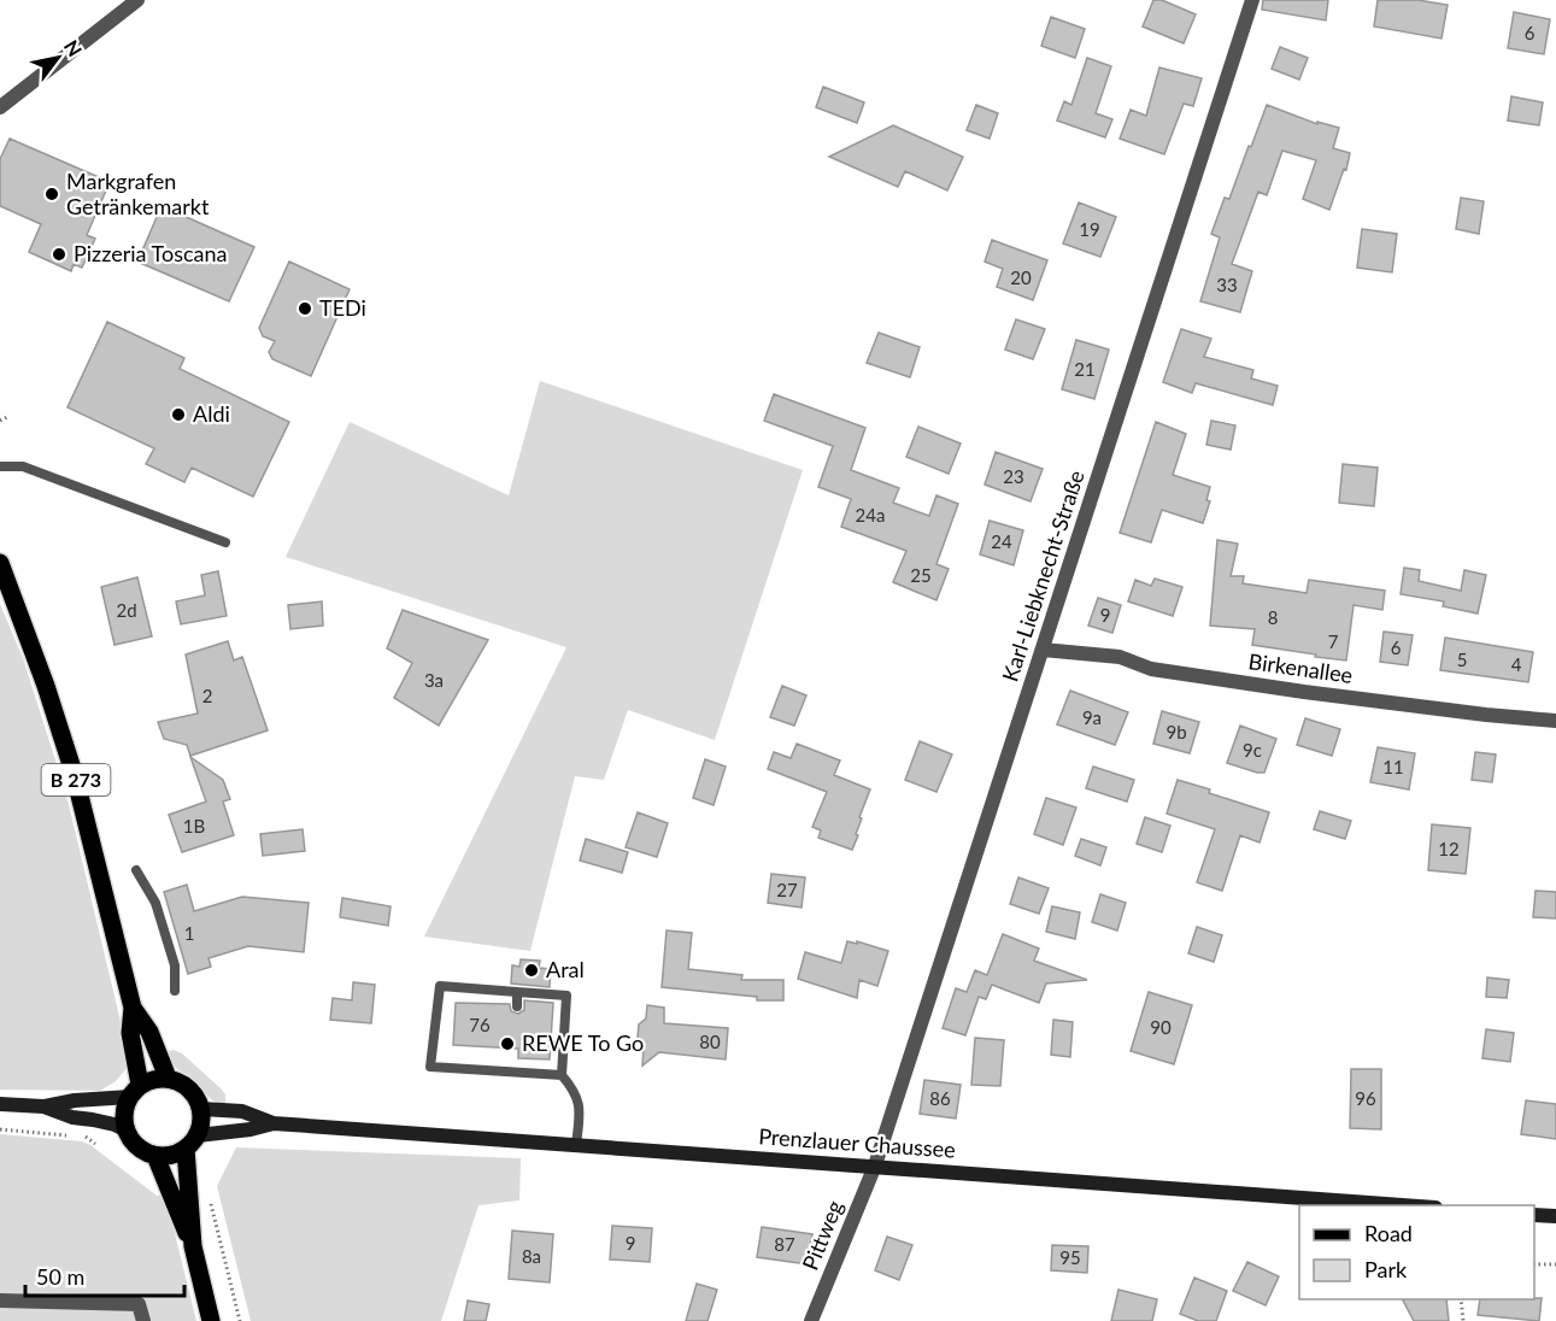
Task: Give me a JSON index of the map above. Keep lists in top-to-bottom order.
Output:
{
  "streets": {
    "main road": ["B 273", "Prenzlauer Chaussee"],
    "street": ["Karl-Liebknecht-Straße", "Birkenallee", "Pittweg"]
  },
  "crossings": [
    ["Karl-Liebknecht-Straße", "Birkenallee"],
    ["Karl-Liebknecht-Straße", "Prenzlauer Chaussee"],
    ["Karl-Liebknecht-Straße", "Pittweg"],
    ["B 273", "Prenzlauer Chaussee"],
    ["Prenzlauer Chaussee", "Pittweg"]
  ],
  "places": [
    "Markgrafen Getränkemarkt",
    "Pizzeria Toscana",
    "TEDi",
    "Aldi",
    "Aral",
    "REWE To Go"
  ],
  "house_numbers": [
    "6",
    "19",
    "20",
    "33",
    "21",
    "23",
    "24a",
    "24",
    "25",
    "2d",
    "9",
    "8",
    "7",
    "6",
    "5",
    "4",
    "3a",
    "2",
    "9a",
    "9b",
    "9c",
    "11",
    "1B",
    "12",
    "27",
    "1",
    "76",
    "90",
    "80",
    "86",
    "96",
    "9",
    "87",
    "8a",
    "95"
  ],
  "legend": ["Road", "Park"],
  "scale_bar": "50 m",
  "north": "top right"
}
